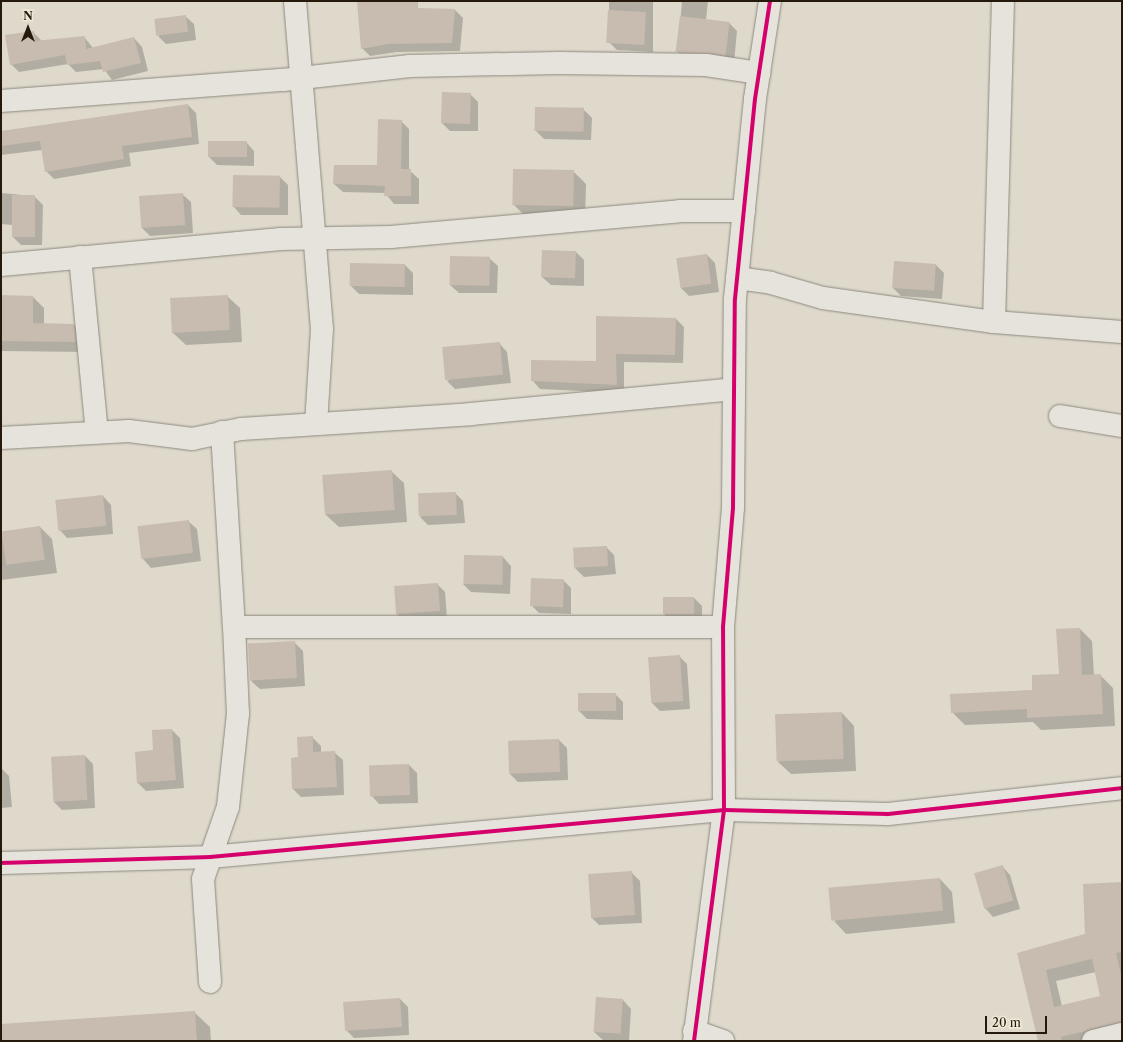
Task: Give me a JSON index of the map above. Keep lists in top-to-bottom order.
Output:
{
  "scale_bar": "20 m",
  "north": "top"
}
